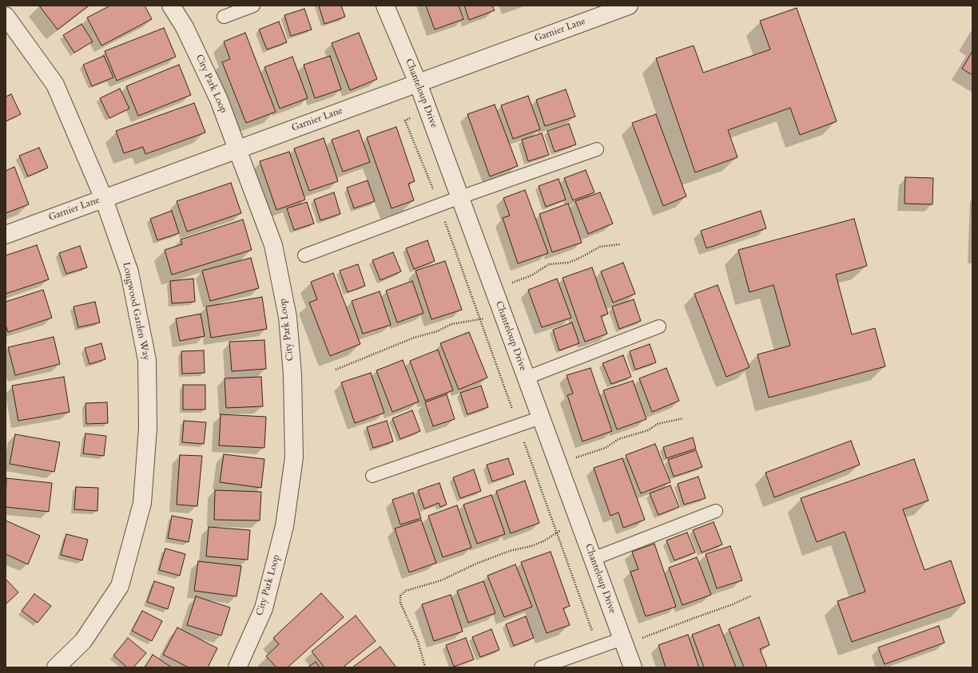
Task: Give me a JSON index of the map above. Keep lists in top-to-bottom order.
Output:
{
  "streets": {
    "street": [
      "Garnier Lane",
      "City Park Loop",
      "Chanteloup Drive",
      "Longwood Garden Way"
    ]
  },
  "crossings": [
    ["Garnier Lane", "City Park Loop"],
    ["Garnier Lane", "Chanteloup Drive"],
    ["Garnier Lane", "Longwood Garden Way"]
  ]
}
